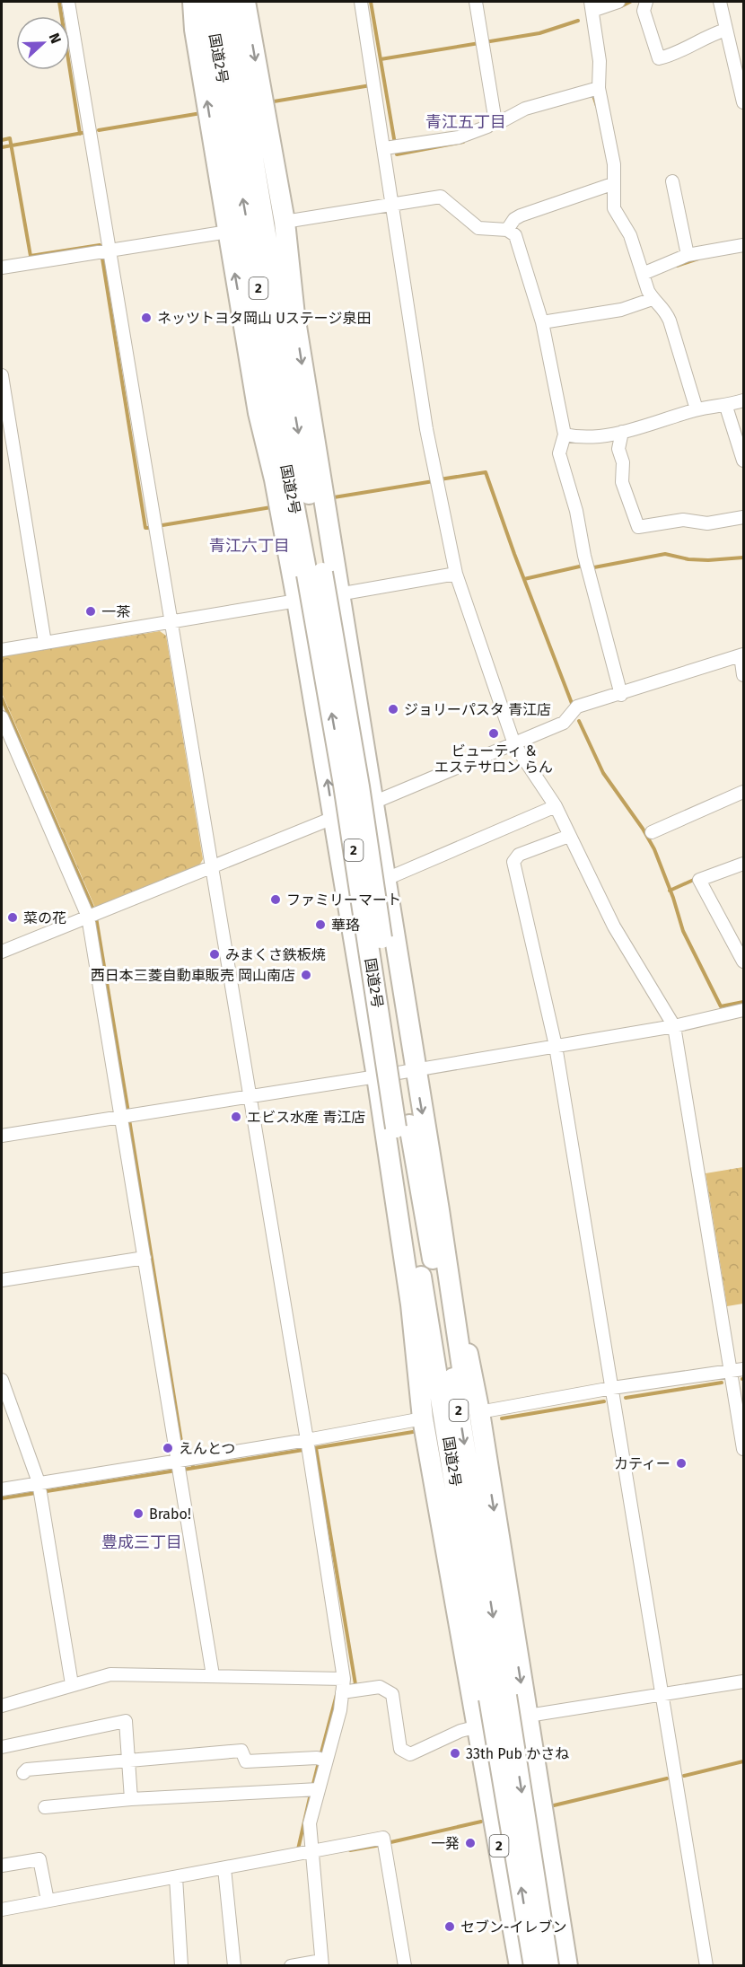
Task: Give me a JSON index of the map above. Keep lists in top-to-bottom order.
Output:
{
  "streets": {
    "highway": ["国道2号", "2"]
  },
  "districts": ["青江五丁目", "青江六丁目", "豊成三丁目"],
  "places": [
    "ネッツトヨタ岡山 Uステージ泉田",
    "一茶",
    "ジョリーパスタ 青江店",
    "ビューティ & エステサロン らん",
    "ファミリーマート",
    "菜の花",
    "華珞",
    "みまくさ鉄板焼",
    "西日本三菱自動車販売 岡山南店",
    "エビス水産 青江店",
    "えんとつ",
    "カティー",
    "Brabo!",
    "33th Pub かさね",
    "一発",
    "セブン-イレブン"
  ],
  "north": "right"
}
